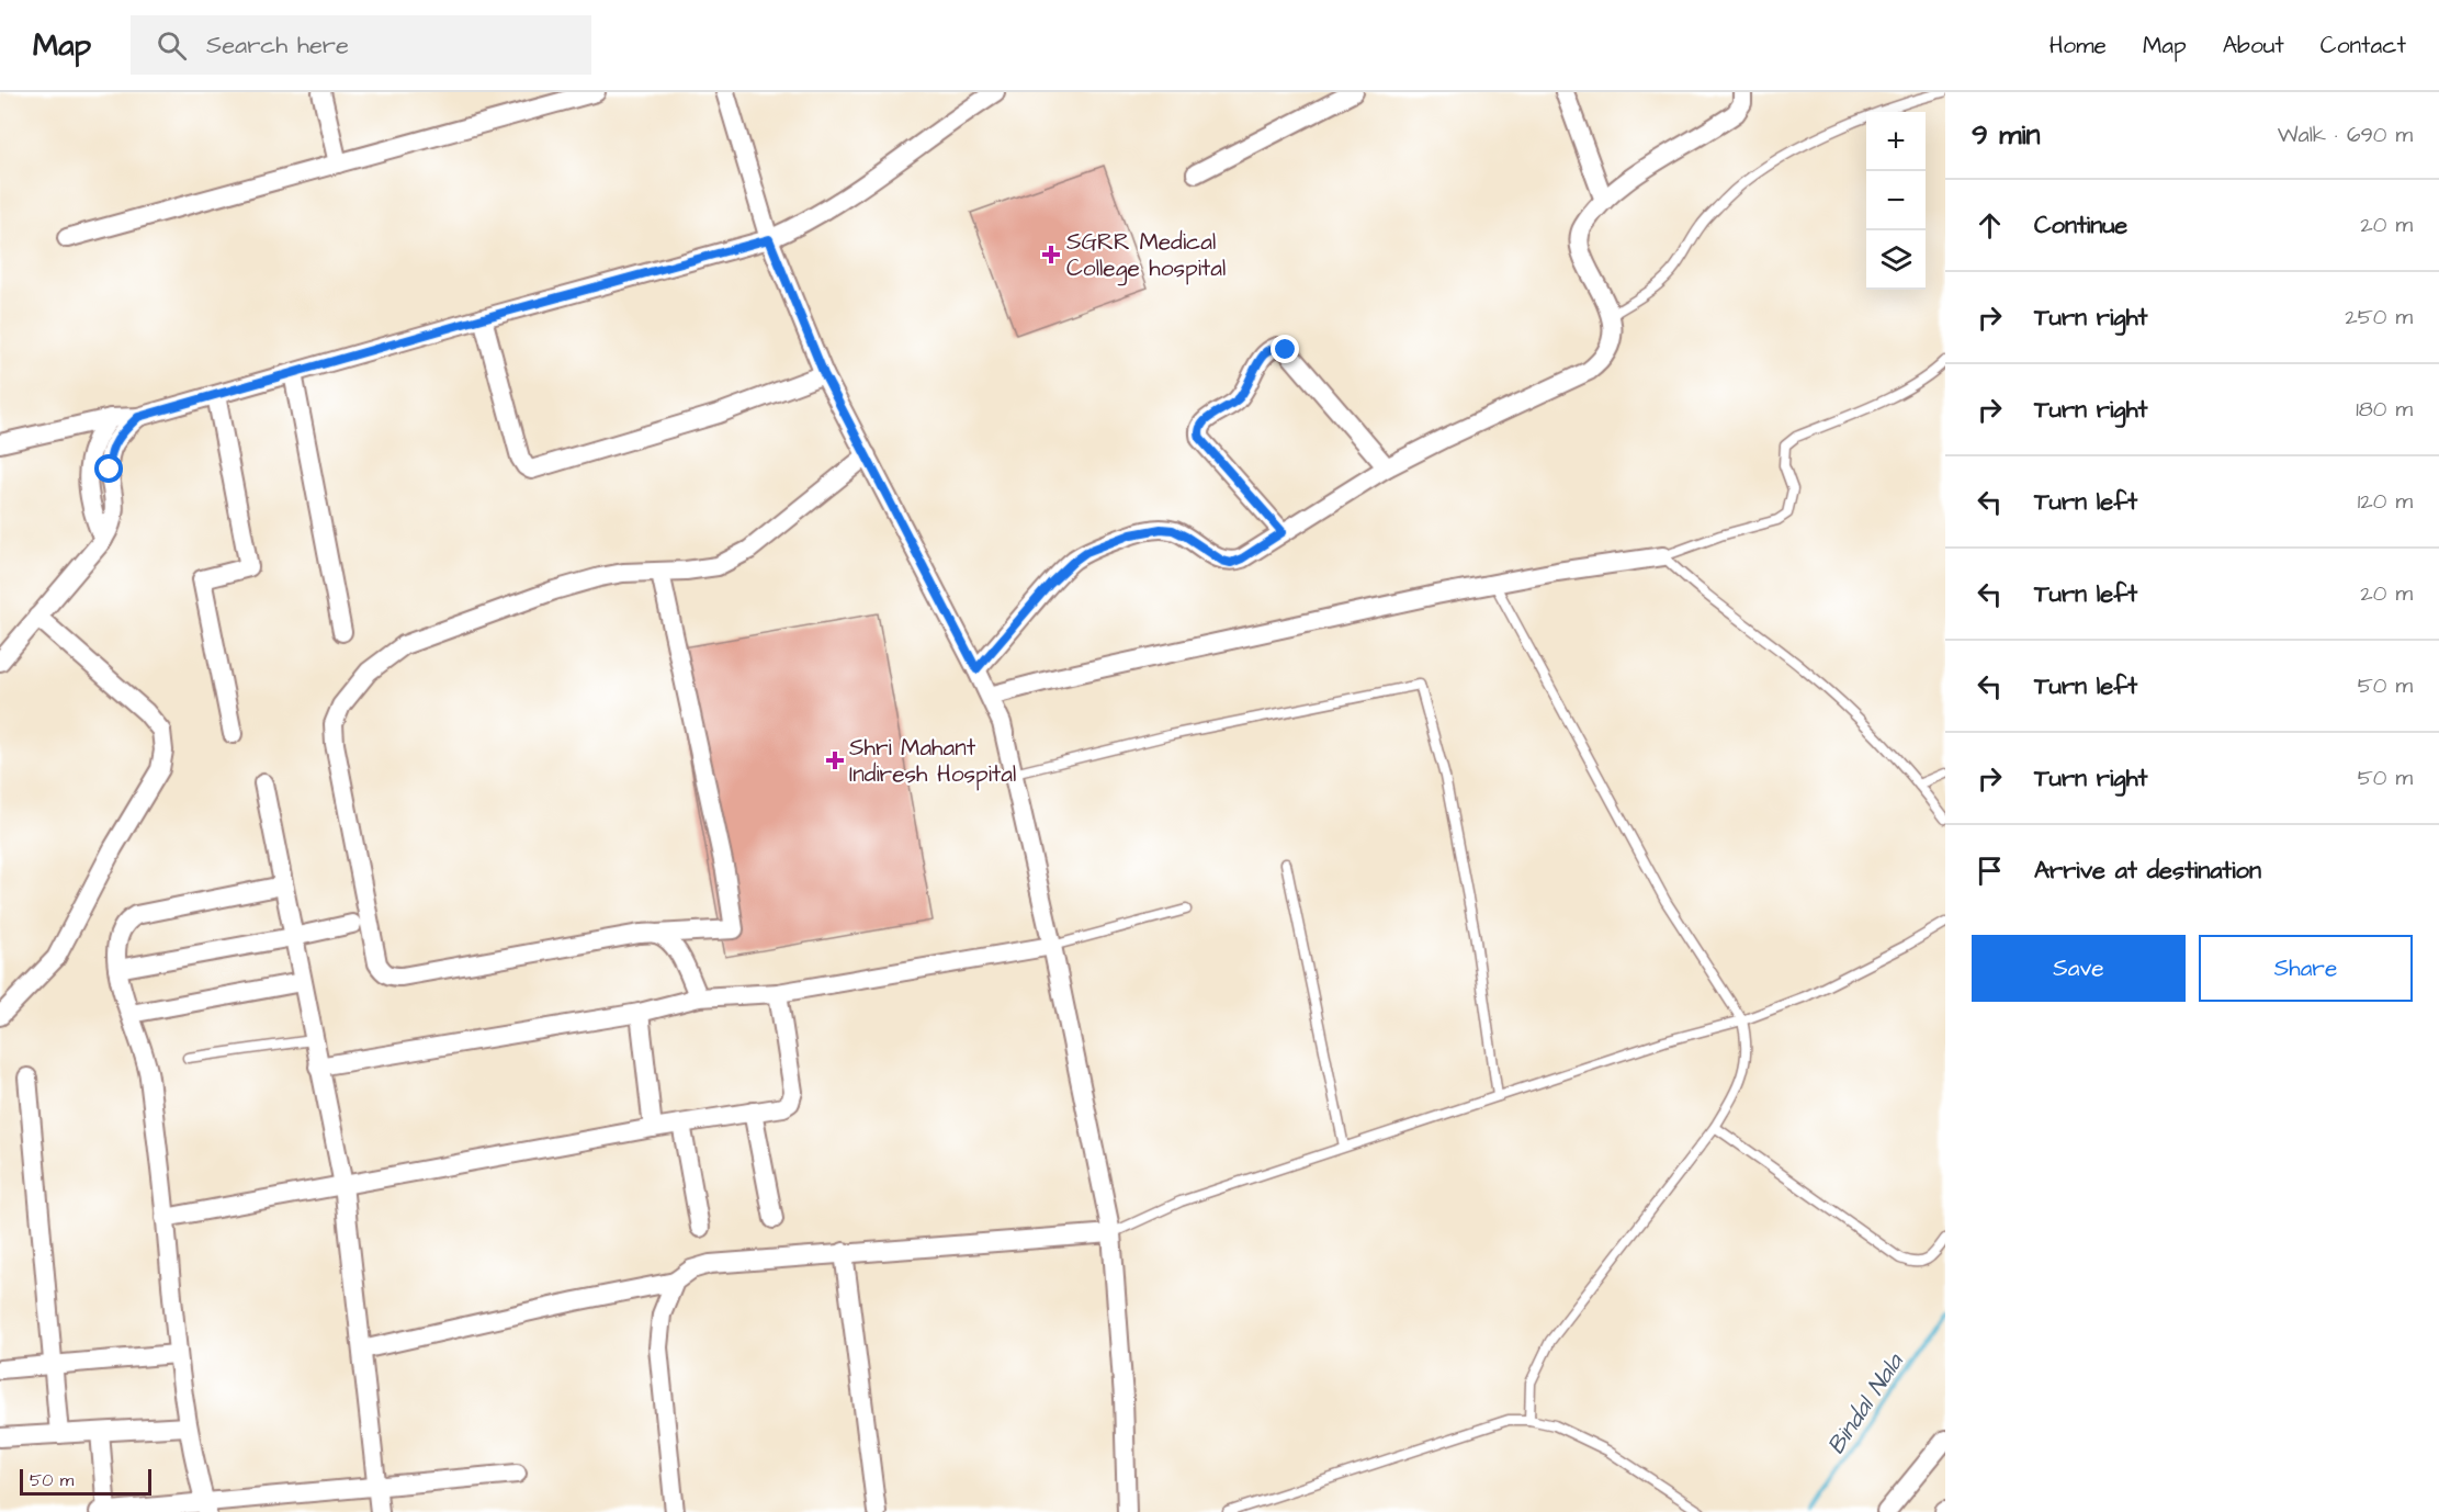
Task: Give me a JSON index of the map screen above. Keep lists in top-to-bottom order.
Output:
{
  "water": ["Bindal Nala"],
  "places": {
    "health": ["SGRR Medical College hospital", "Shri Mahant Indiresh Hospital"]
  },
  "scale_bar": "50 m",
  "page": {
    "header": "Map",
    "search": "Search here",
    "nav": [
      "Home",
      "Map",
      "About",
      "Contact"
    ],
    "heading": ["9 min", "Walk · 690 m"],
    "map_buttons": ["+", "−"],
    "list": [
      ["Continue", "20 m"],
      ["Turn right", "250 m"],
      ["Turn right", "180 m"],
      ["Turn left", "120 m"],
      ["Turn left", "20 m"],
      ["Turn left", "50 m"],
      ["Turn right", "50 m"],
      "Arrive at destination"
    ],
    "buttons": ["Save", "Share"],
    "scale": "50 m"
  }
}
